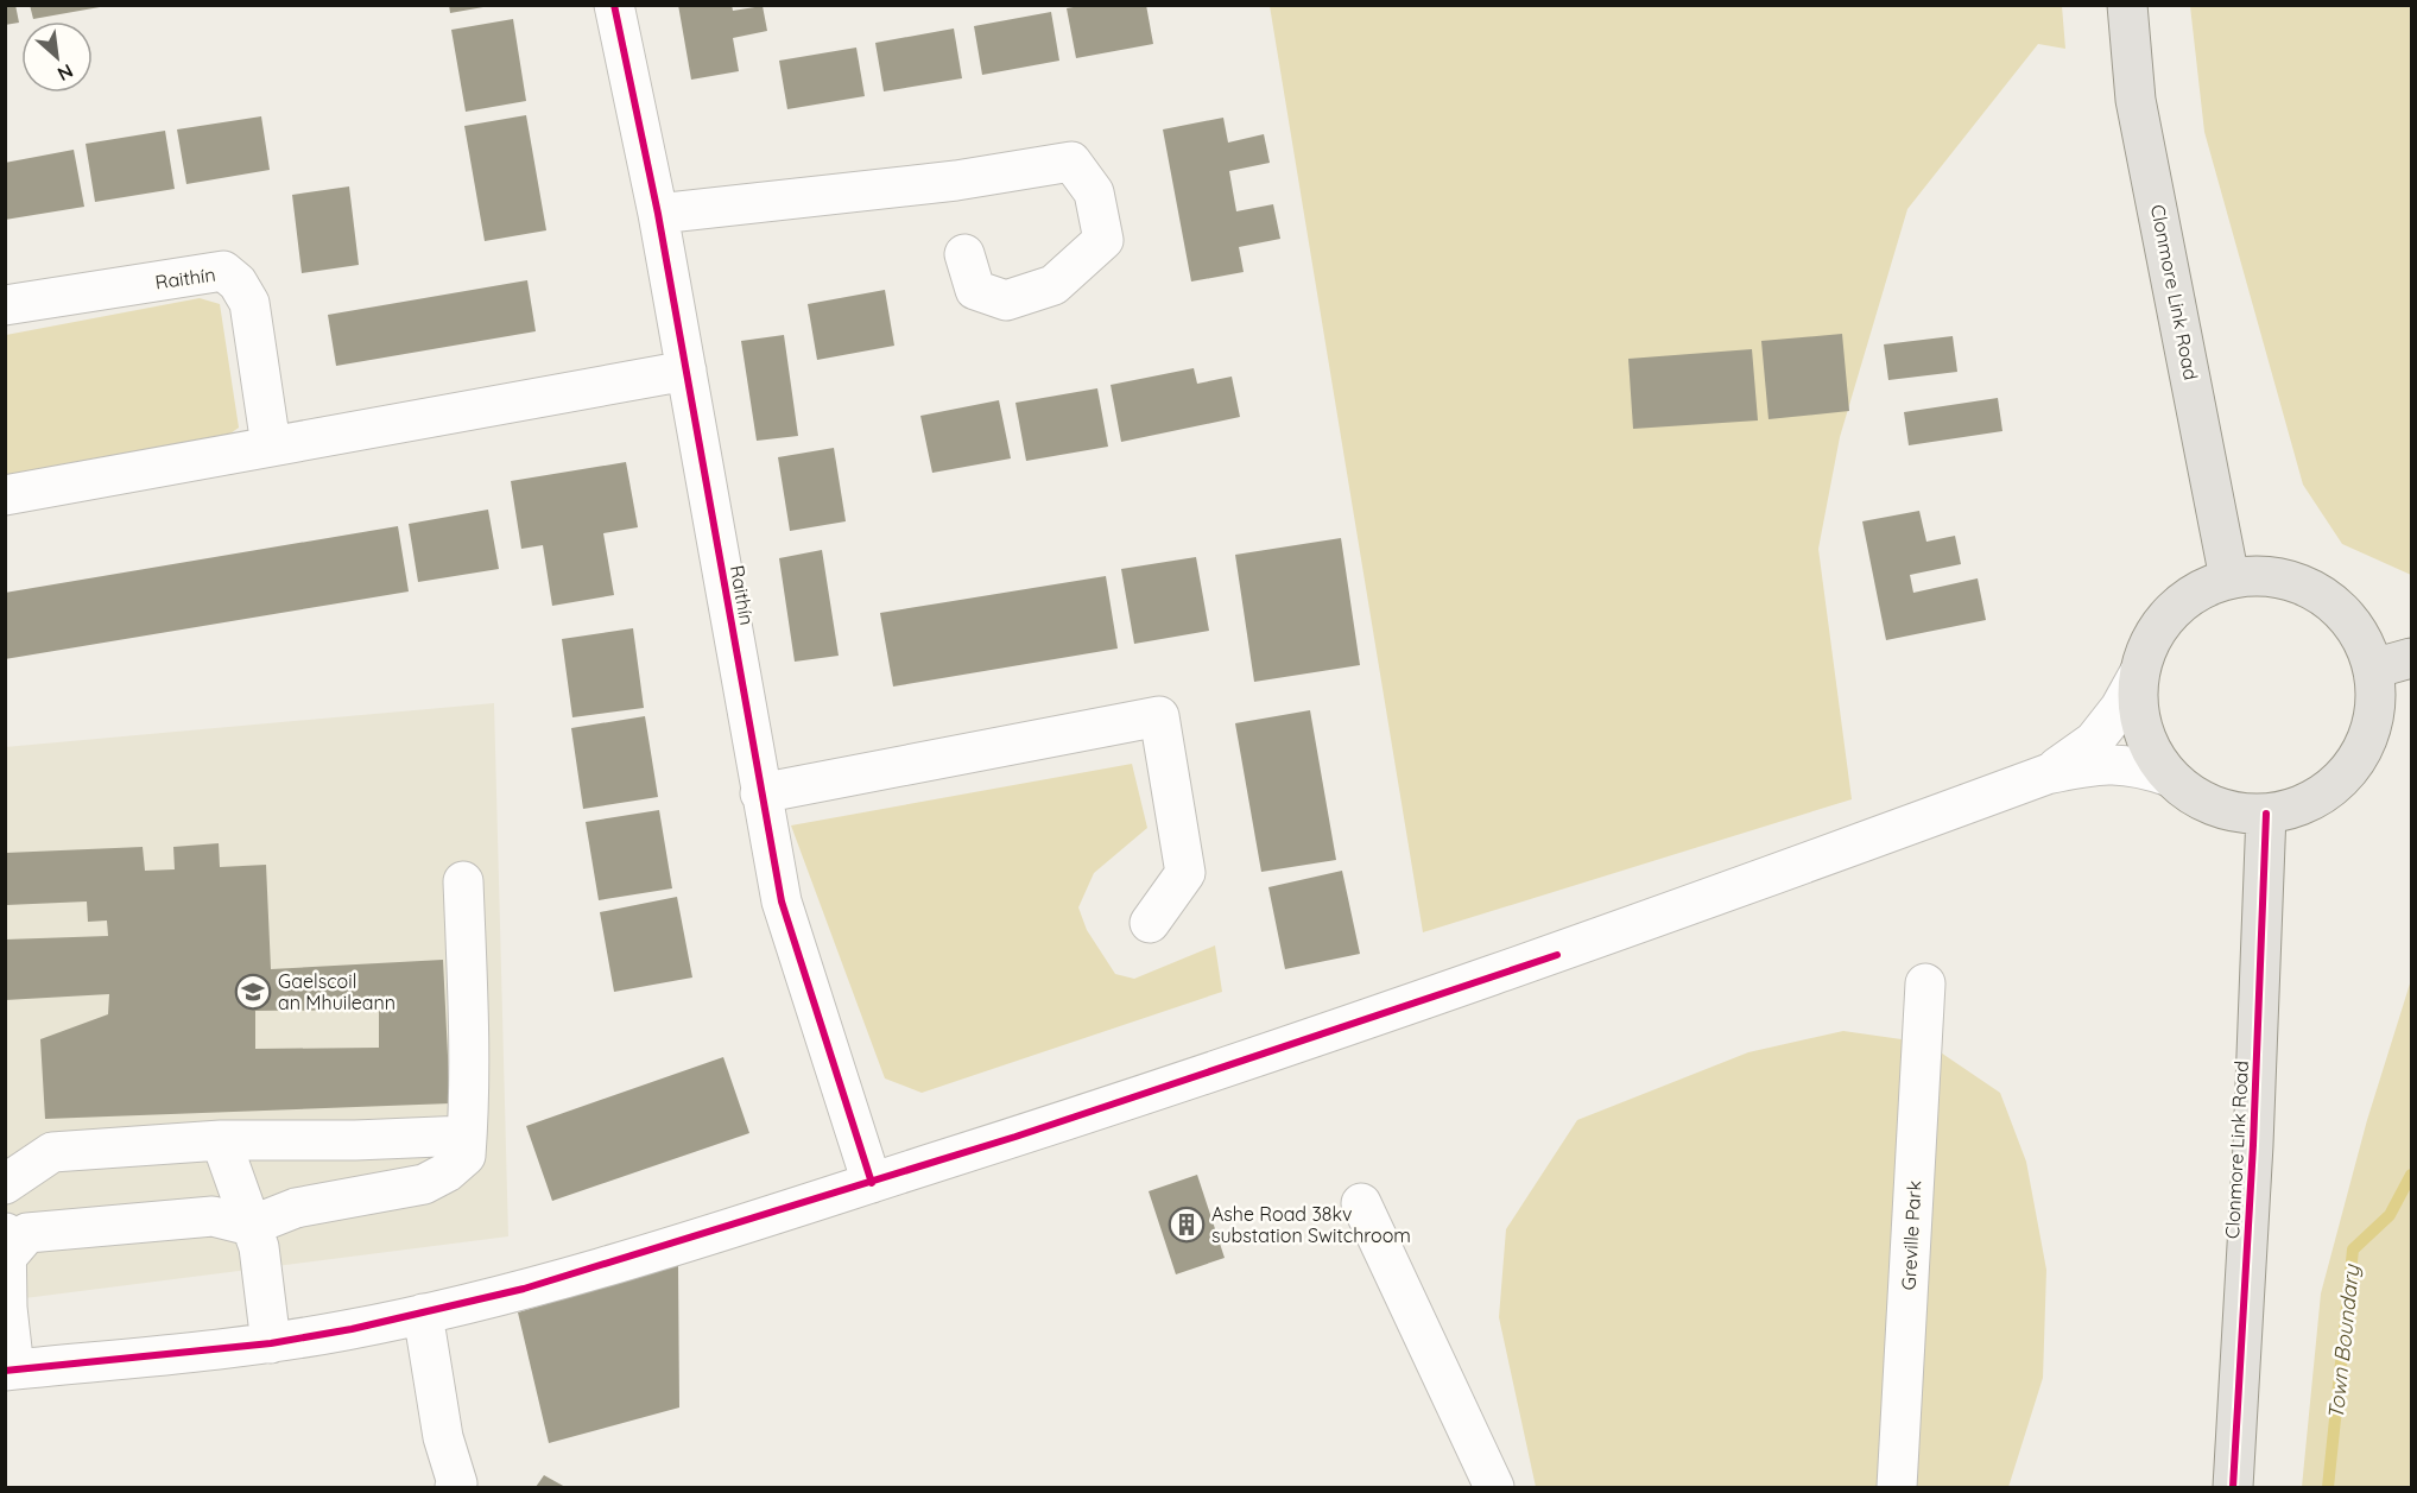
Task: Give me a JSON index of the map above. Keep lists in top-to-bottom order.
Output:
{
  "streets": {
    "main road": ["Clonmore Link Road"],
    "street": ["Raithín", "Greville Park"]
  },
  "water": ["Town Boundary"],
  "places": {
    "school or university": ["Gaelscoil an Mhuileann"],
    "building": ["Ashe Road 38kv substation Switchroom"]
  },
  "north": "bottom right"
}
